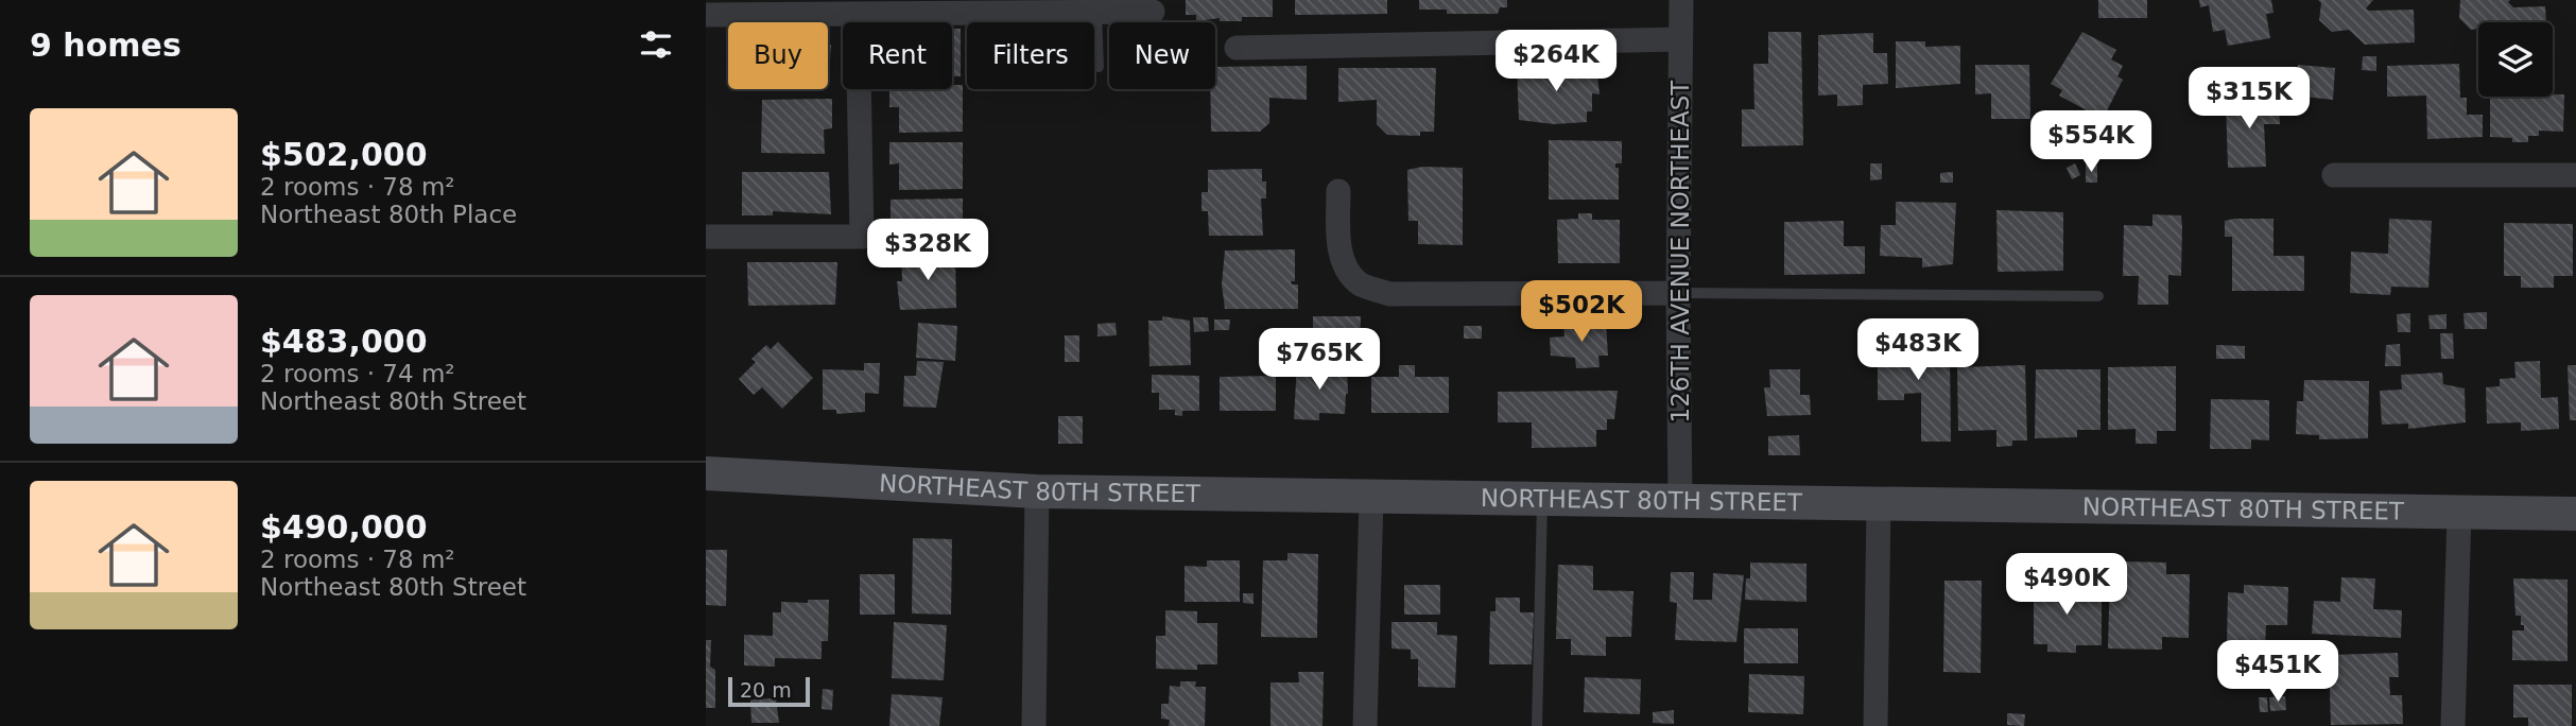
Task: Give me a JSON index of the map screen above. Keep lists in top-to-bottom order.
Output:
{
  "streets": {
    "street": ["126TH AVENUE NORTHEAST", "NORTHEAST 80TH STREET"]
  },
  "crossings": [
    ["126TH AVENUE NORTHEAST", "NORTHEAST 80TH STREET"]
  ],
  "scale_bar": "20 m",
  "page": {
    "heading": "9 homes",
    "chip": [
      "Buy",
      "Rent",
      "Filters",
      "New"
    ],
    "price": [
      "$264K",
      "$315K",
      "$554K",
      "$328K",
      "$502K",
      "$483K",
      "$765K",
      "$490K",
      "$451K"
    ],
    "list": [
      {
        "name": "$502,000",
        "note": "2 rooms · 78 m² · Northeast 80th Place"
      },
      {
        "name": "$483,000",
        "note": "2 rooms · 74 m² · Northeast 80th Street"
      },
      {
        "name": "$490,000",
        "note": "2 rooms · 78 m² · Northeast 80th Street"
      }
    ],
    "scale": "20 m"
  }
}
